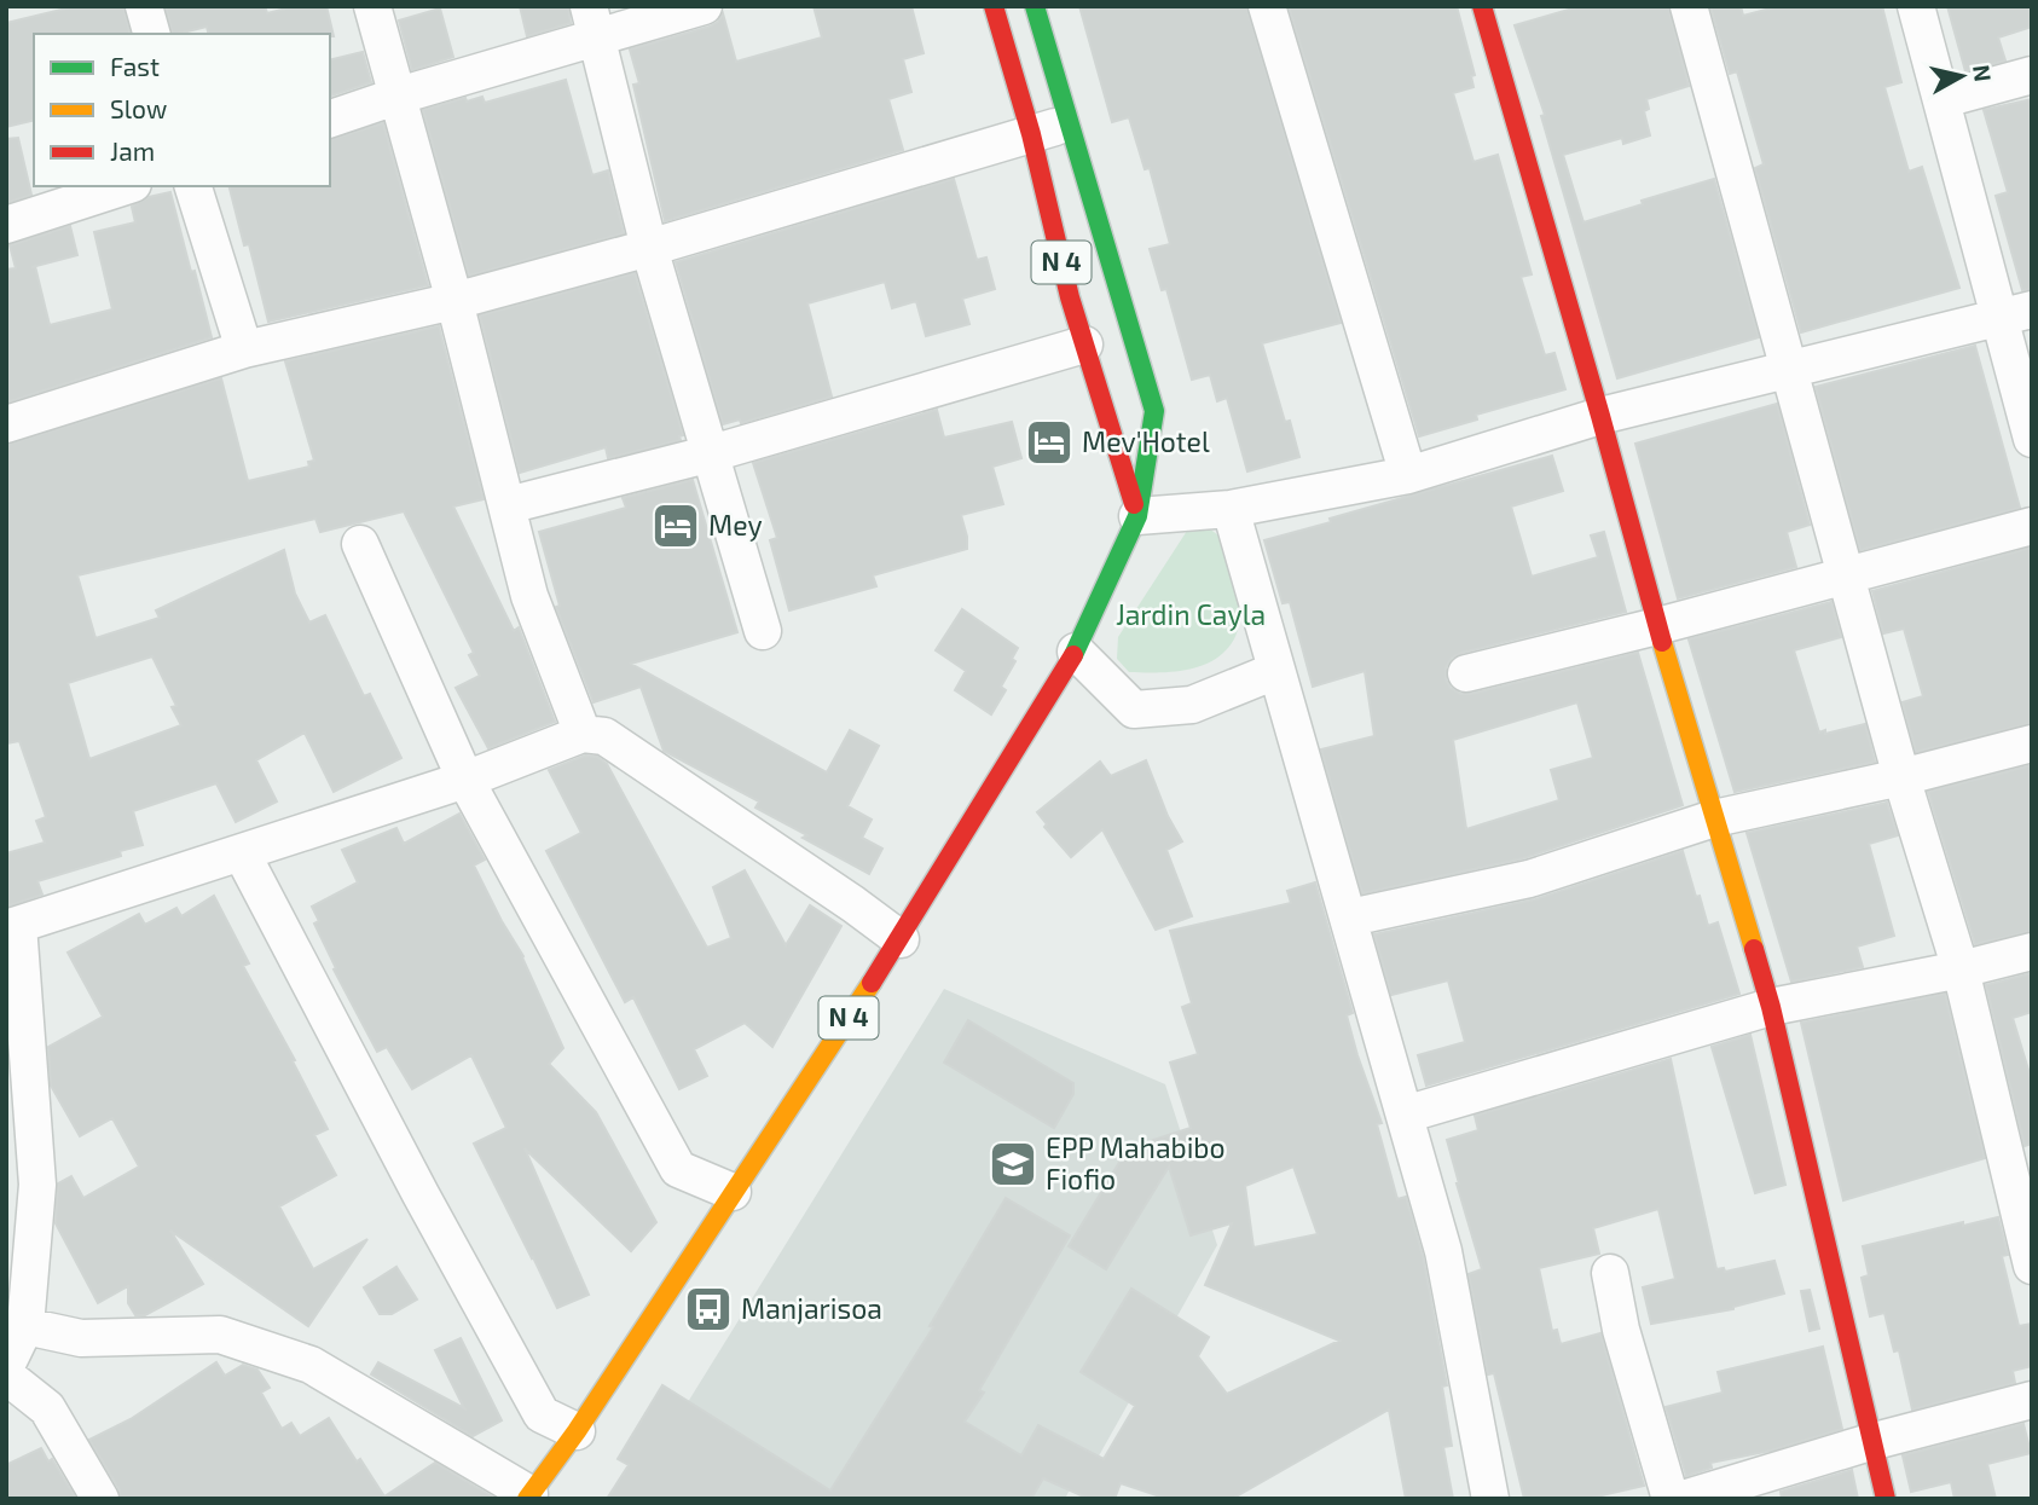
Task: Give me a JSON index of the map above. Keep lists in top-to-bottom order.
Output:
{
  "streets": {
    "main road": ["N 4"]
  },
  "parks": ["Jardin Cayla"],
  "places": {
    "hotel": ["Mev'Hotel", "Mey"],
    "school or university": ["EPP Mahabibo Fiofio"],
    "bus stop": ["Manjarisoa"]
  },
  "legend": ["Fast", "Slow", "Jam"],
  "north": "right"
}
